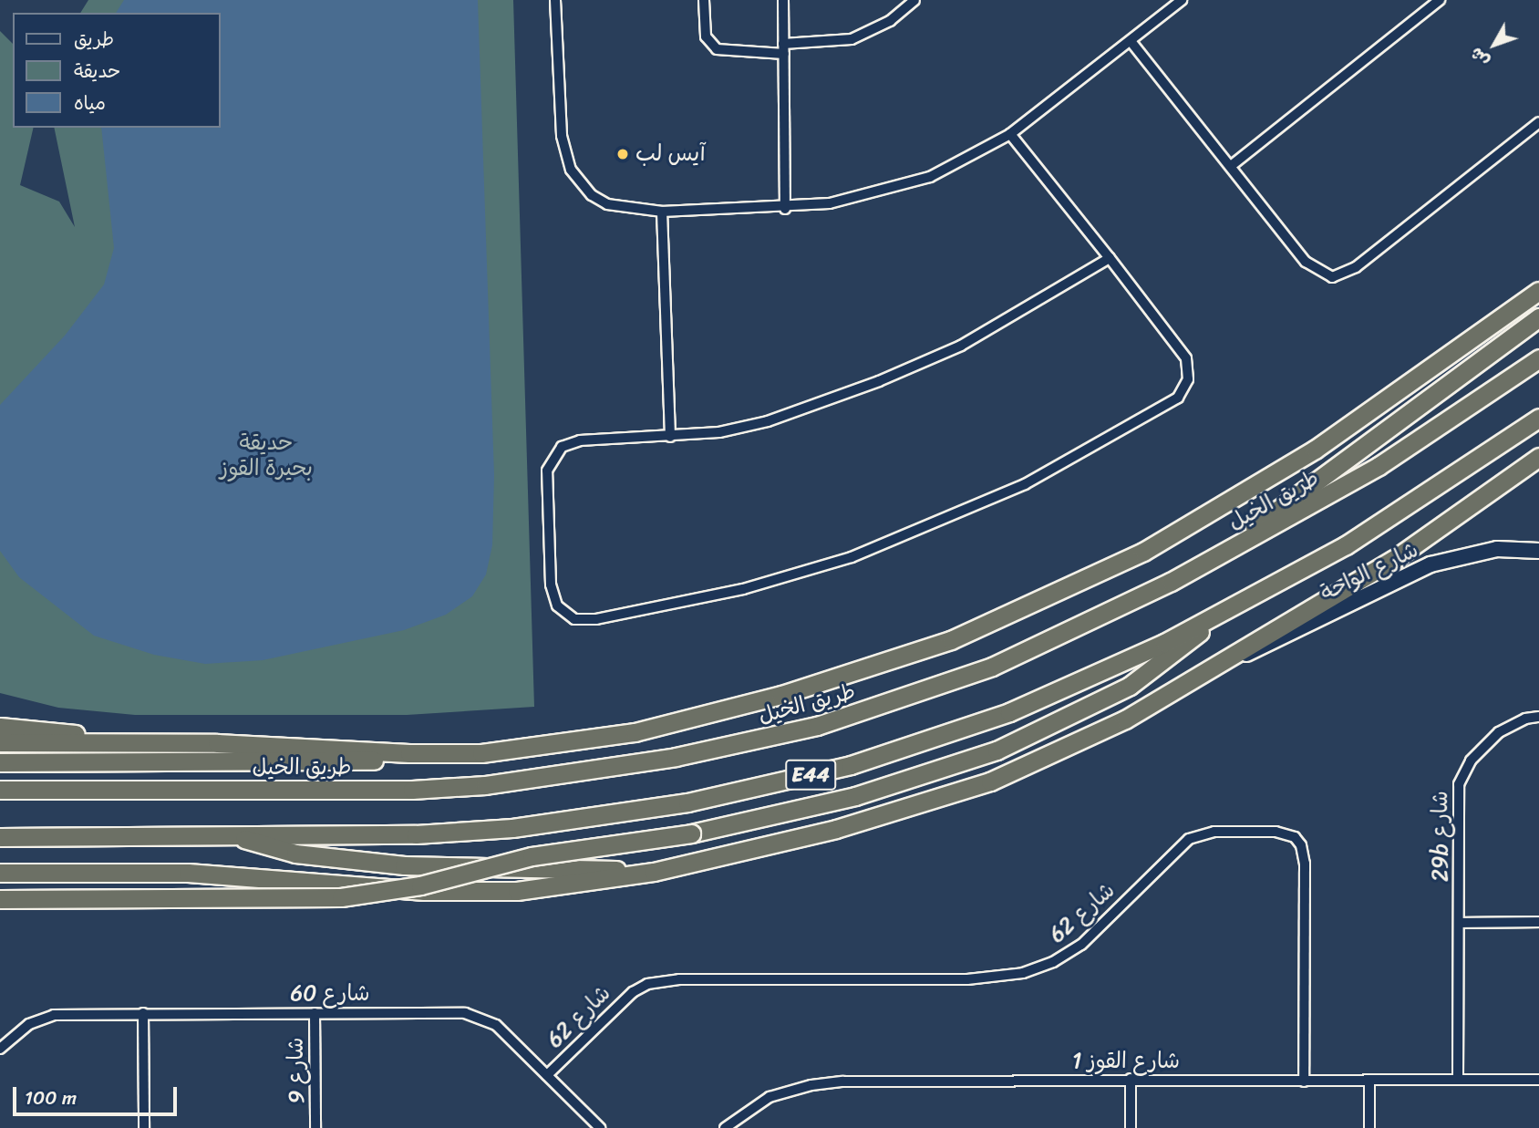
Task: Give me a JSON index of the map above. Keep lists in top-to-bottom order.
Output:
{
  "streets": {
    "highway": ["طريق الخيل", "E44"],
    "street": [
      "شارع الواحة",
      "29b شارع",
      "شارع 62",
      "شارع 60",
      "شارع القوز 1",
      "شارع 9"
    ]
  },
  "crossings": [
    ["29b شارع", "شارع القوز 1"],
    ["شارع 62", "شارع 60"],
    ["شارع 62", "شارع القوز 1"],
    ["شارع 60", "شارع 9"]
  ],
  "parks": ["حديقة بحيرة القوز"],
  "places": ["آيس لب"],
  "legend": ["طريق", "حديقة", "مياه"],
  "scale_bar": "100 m",
  "north": "bottom left"
}
